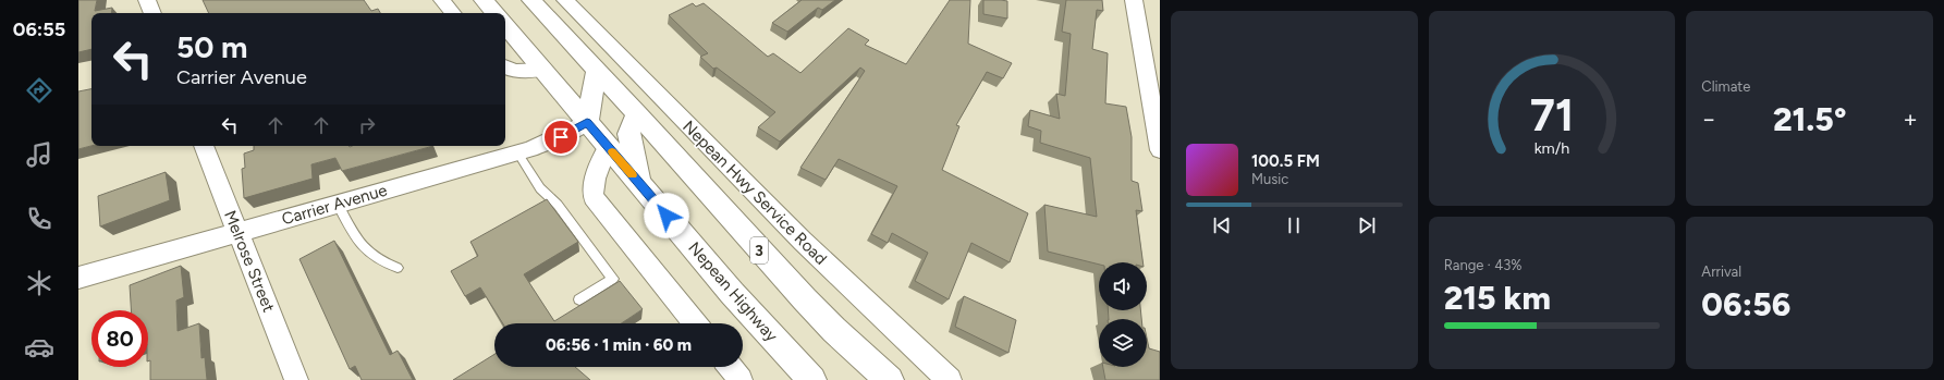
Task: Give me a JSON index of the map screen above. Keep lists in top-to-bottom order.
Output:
{
  "streets": {
    "highway": ["3", "Nepean Highway"],
    "street": ["Nepean Hwy Service Road", "Carrier Avenue", "Melrose Street"]
  },
  "crossings": [
    ["Carrier Avenue", "Melrose Street"],
    ["Carrier Avenue", "Nepean Highway"]
  ],
  "page": {
    "tabs": "06:55",
    "tile": [
      "Climate",
      ["Range · 43%", "215 km"],
      ["Arrival", "06:56"]
    ],
    "turn": ["50 m", "Carrier Avenue"],
    "heat": ["−", "21.5°", "+"],
    "song": ["100.5 FM", "Music"],
    "limit": "80",
    "trip": "06:56 · 1 min · 60 m",
    "gauge": ["71", "km/h"]
  }
}
